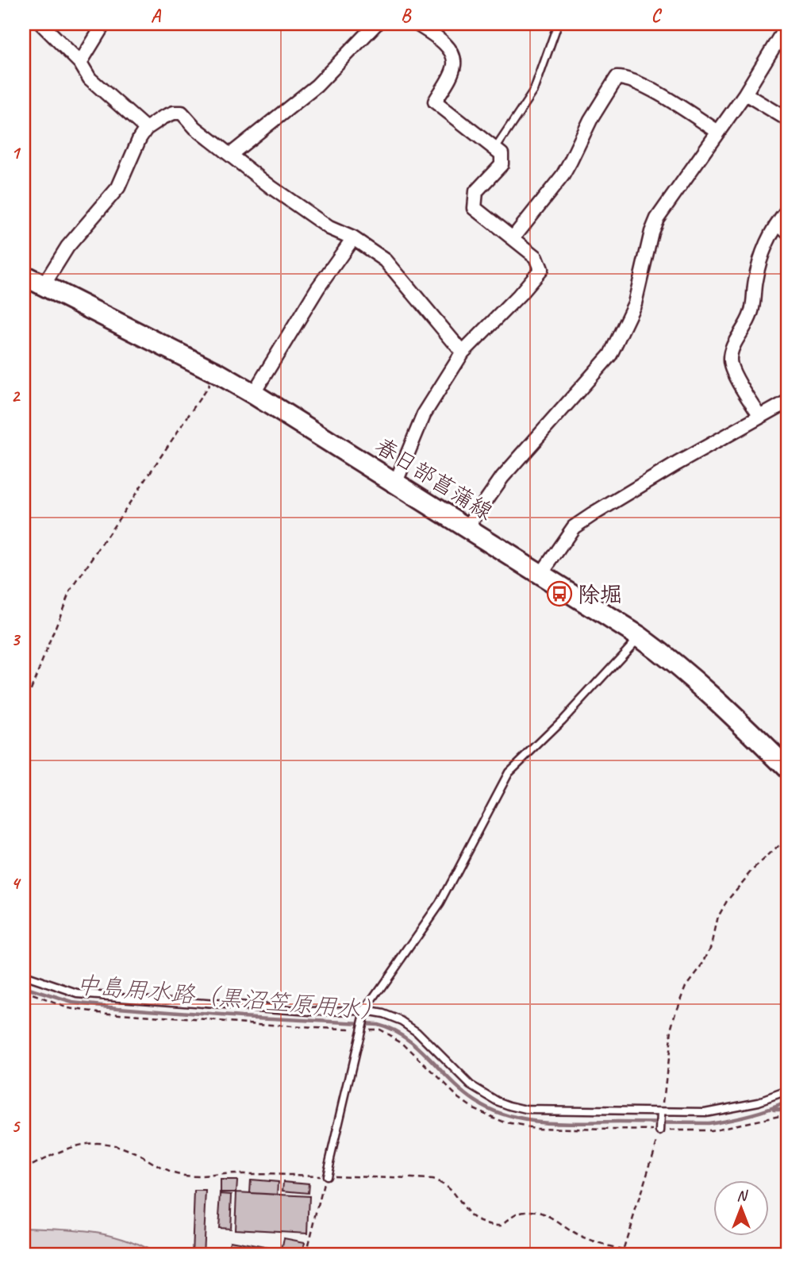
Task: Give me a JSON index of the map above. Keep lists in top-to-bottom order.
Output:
{
  "streets": {
    "main road": ["春日部菖蒲線"]
  },
  "water": ["中島用水路（黒沼笠原用水）"],
  "places": {
    "bus stop": ["除堀"]
  },
  "north": "top",
  "grid": {
    "columns": ["A", "B", "C"],
    "rows": [
      "1",
      "2",
      "3",
      "4",
      "5"
    ]
  }
}
